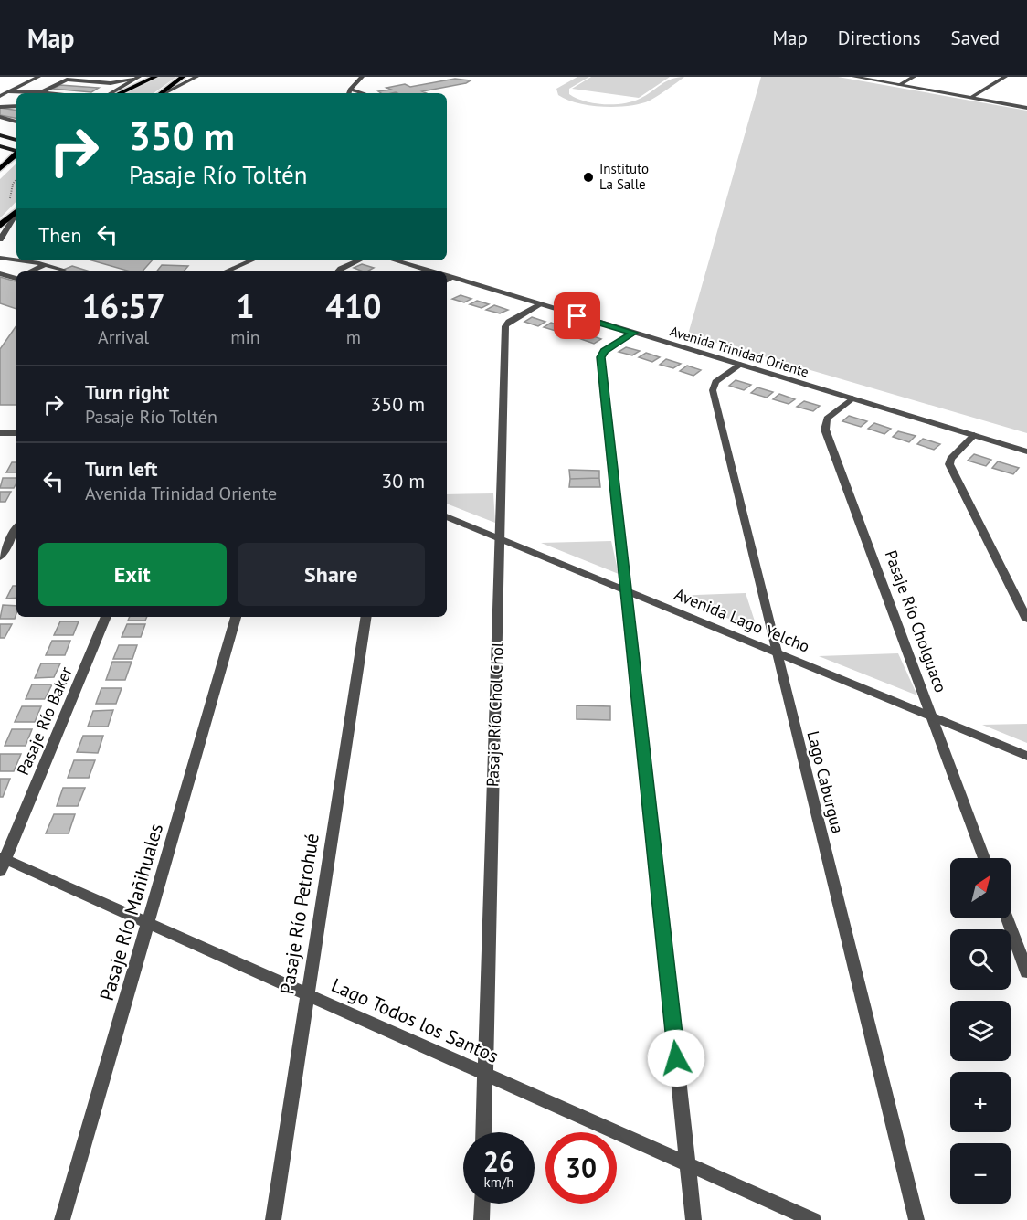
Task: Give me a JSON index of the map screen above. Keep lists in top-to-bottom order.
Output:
{
  "streets": {
    "street": [
      "Avenida Trinidad Oriente",
      "Avenida Lago Yelcho",
      "Pasaje Río Cholguaco",
      "Pasaje Río Chol Chol",
      "Pasaje Río Baker",
      "Lago Caburgua",
      "Pasaje Río Mañihuales",
      "Pasaje Río Petrohué",
      "Lago Todos los Santos"
    ]
  },
  "crossings": [
    ["Avenida Trinidad Oriente", "Pasaje Río Cholguaco"],
    ["Avenida Trinidad Oriente", "Pasaje Río Chol Chol"],
    ["Avenida Trinidad Oriente", "Lago Caburgua"],
    ["Avenida Lago Yelcho", "Pasaje Río Cholguaco"],
    ["Avenida Lago Yelcho", "Pasaje Río Chol Chol"],
    ["Avenida Lago Yelcho", "Lago Caburgua"],
    ["Pasaje Río Chol Chol", "Lago Todos los Santos"],
    ["Pasaje Río Baker", "Lago Todos los Santos"],
    ["Pasaje Río Mañihuales", "Lago Todos los Santos"],
    ["Pasaje Río Petrohué", "Lago Todos los Santos"]
  ],
  "places": ["Instituto La Salle"],
  "north": "top right",
  "page": {
    "header": "Map",
    "nav": ["Map", "Directions", "Saved"],
    "turn": ["350 m", "Pasaje Río Toltén"],
    "then": "Then",
    "eta": [
      "16:57",
      "Arrival",
      "1",
      "min",
      "410",
      "m"
    ],
    "list": [
      {
        "name": "Turn right",
        "note": "Pasaje Río Toltén",
        "value": "350 m"
      },
      {
        "name": "Turn left",
        "note": "Avenida Trinidad Oriente",
        "value": "30 m"
      }
    ],
    "buttons": ["Exit", "Share"],
    "map_buttons": ["+", "−"],
    "speed": "26 km/h",
    "limit": "30"
  }
}
